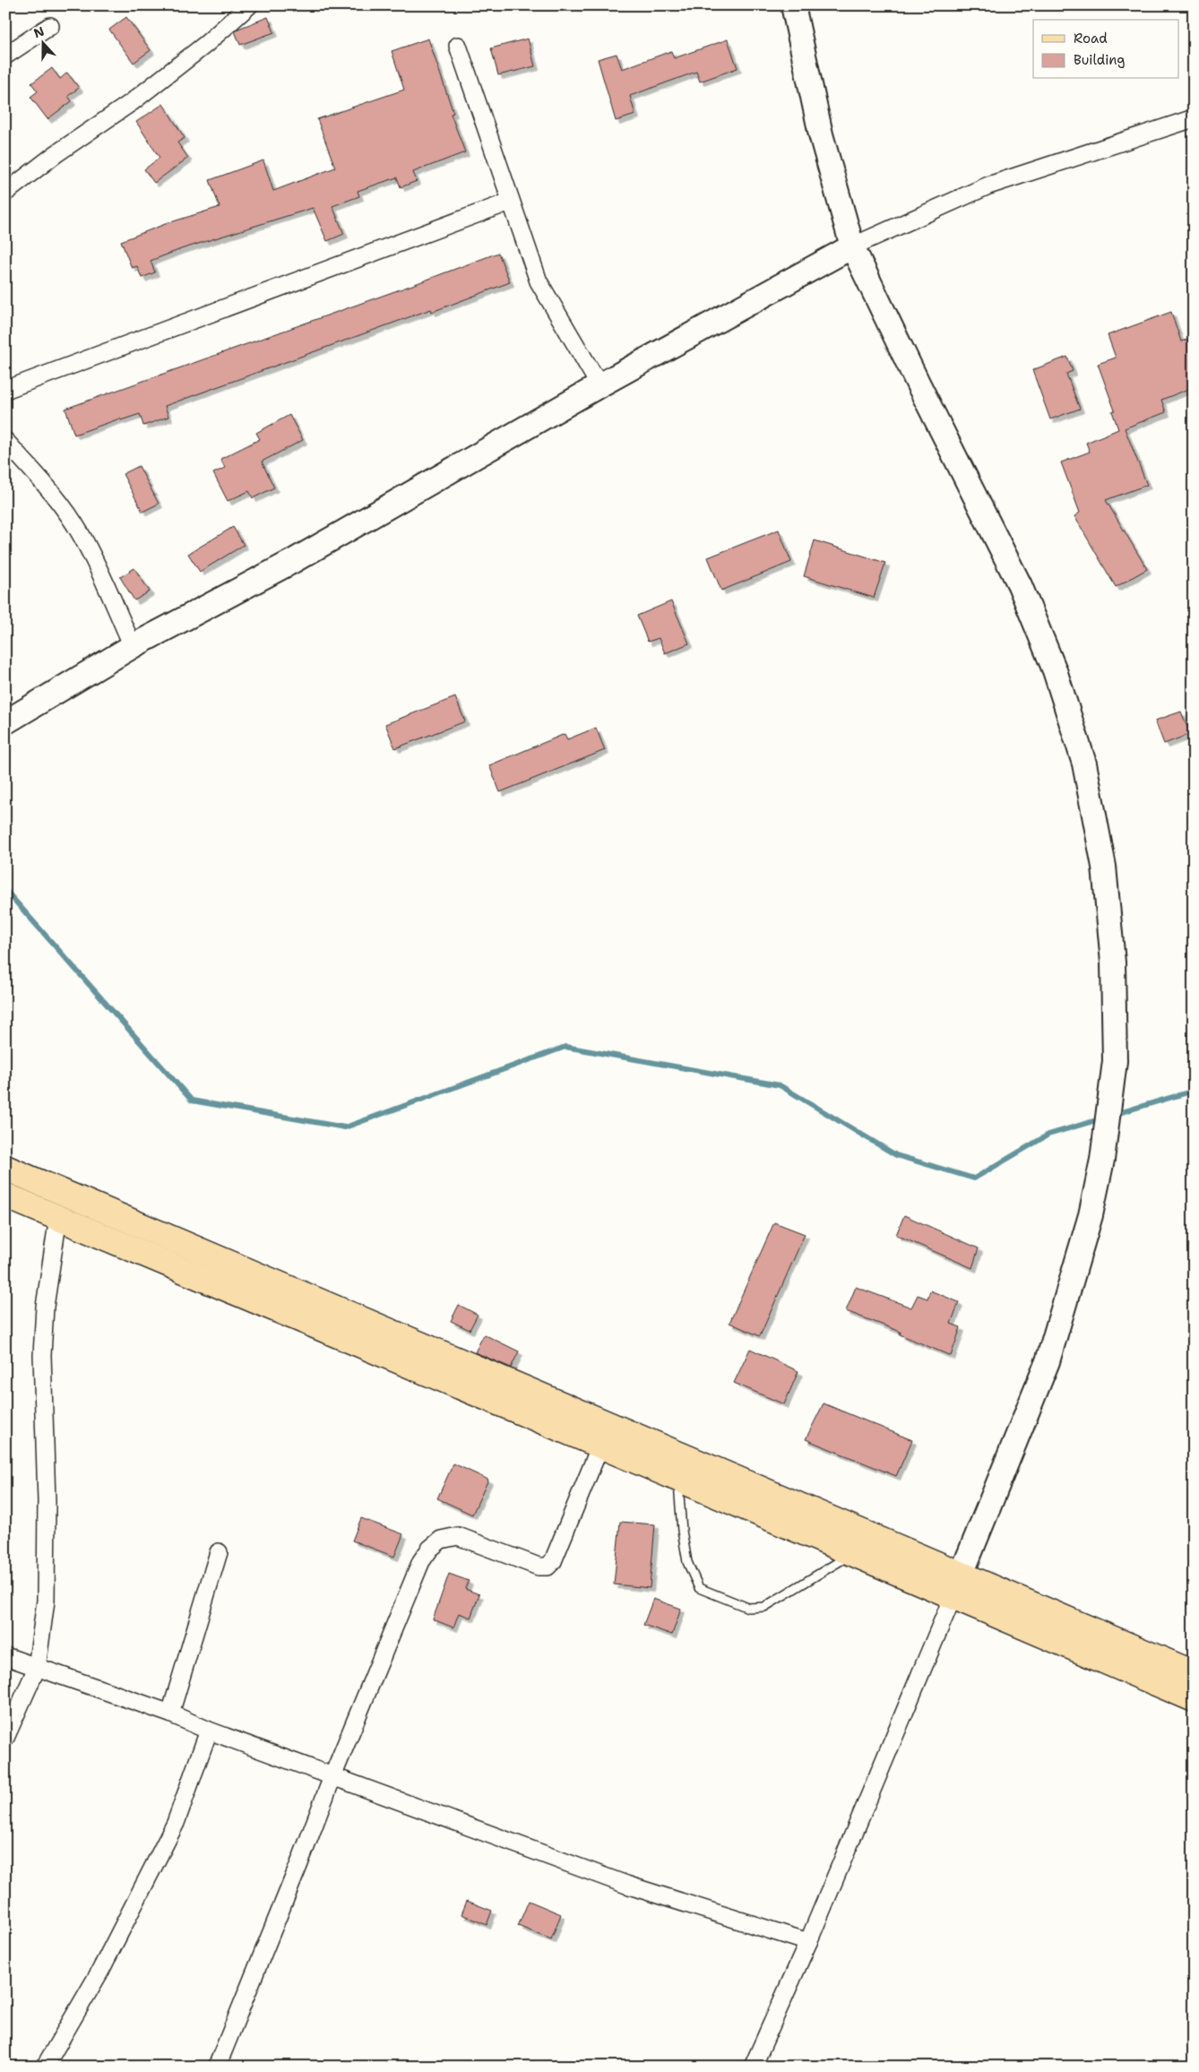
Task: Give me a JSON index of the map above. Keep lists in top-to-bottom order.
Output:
{
  "legend": ["Road", "Building"],
  "north": "top"
}
